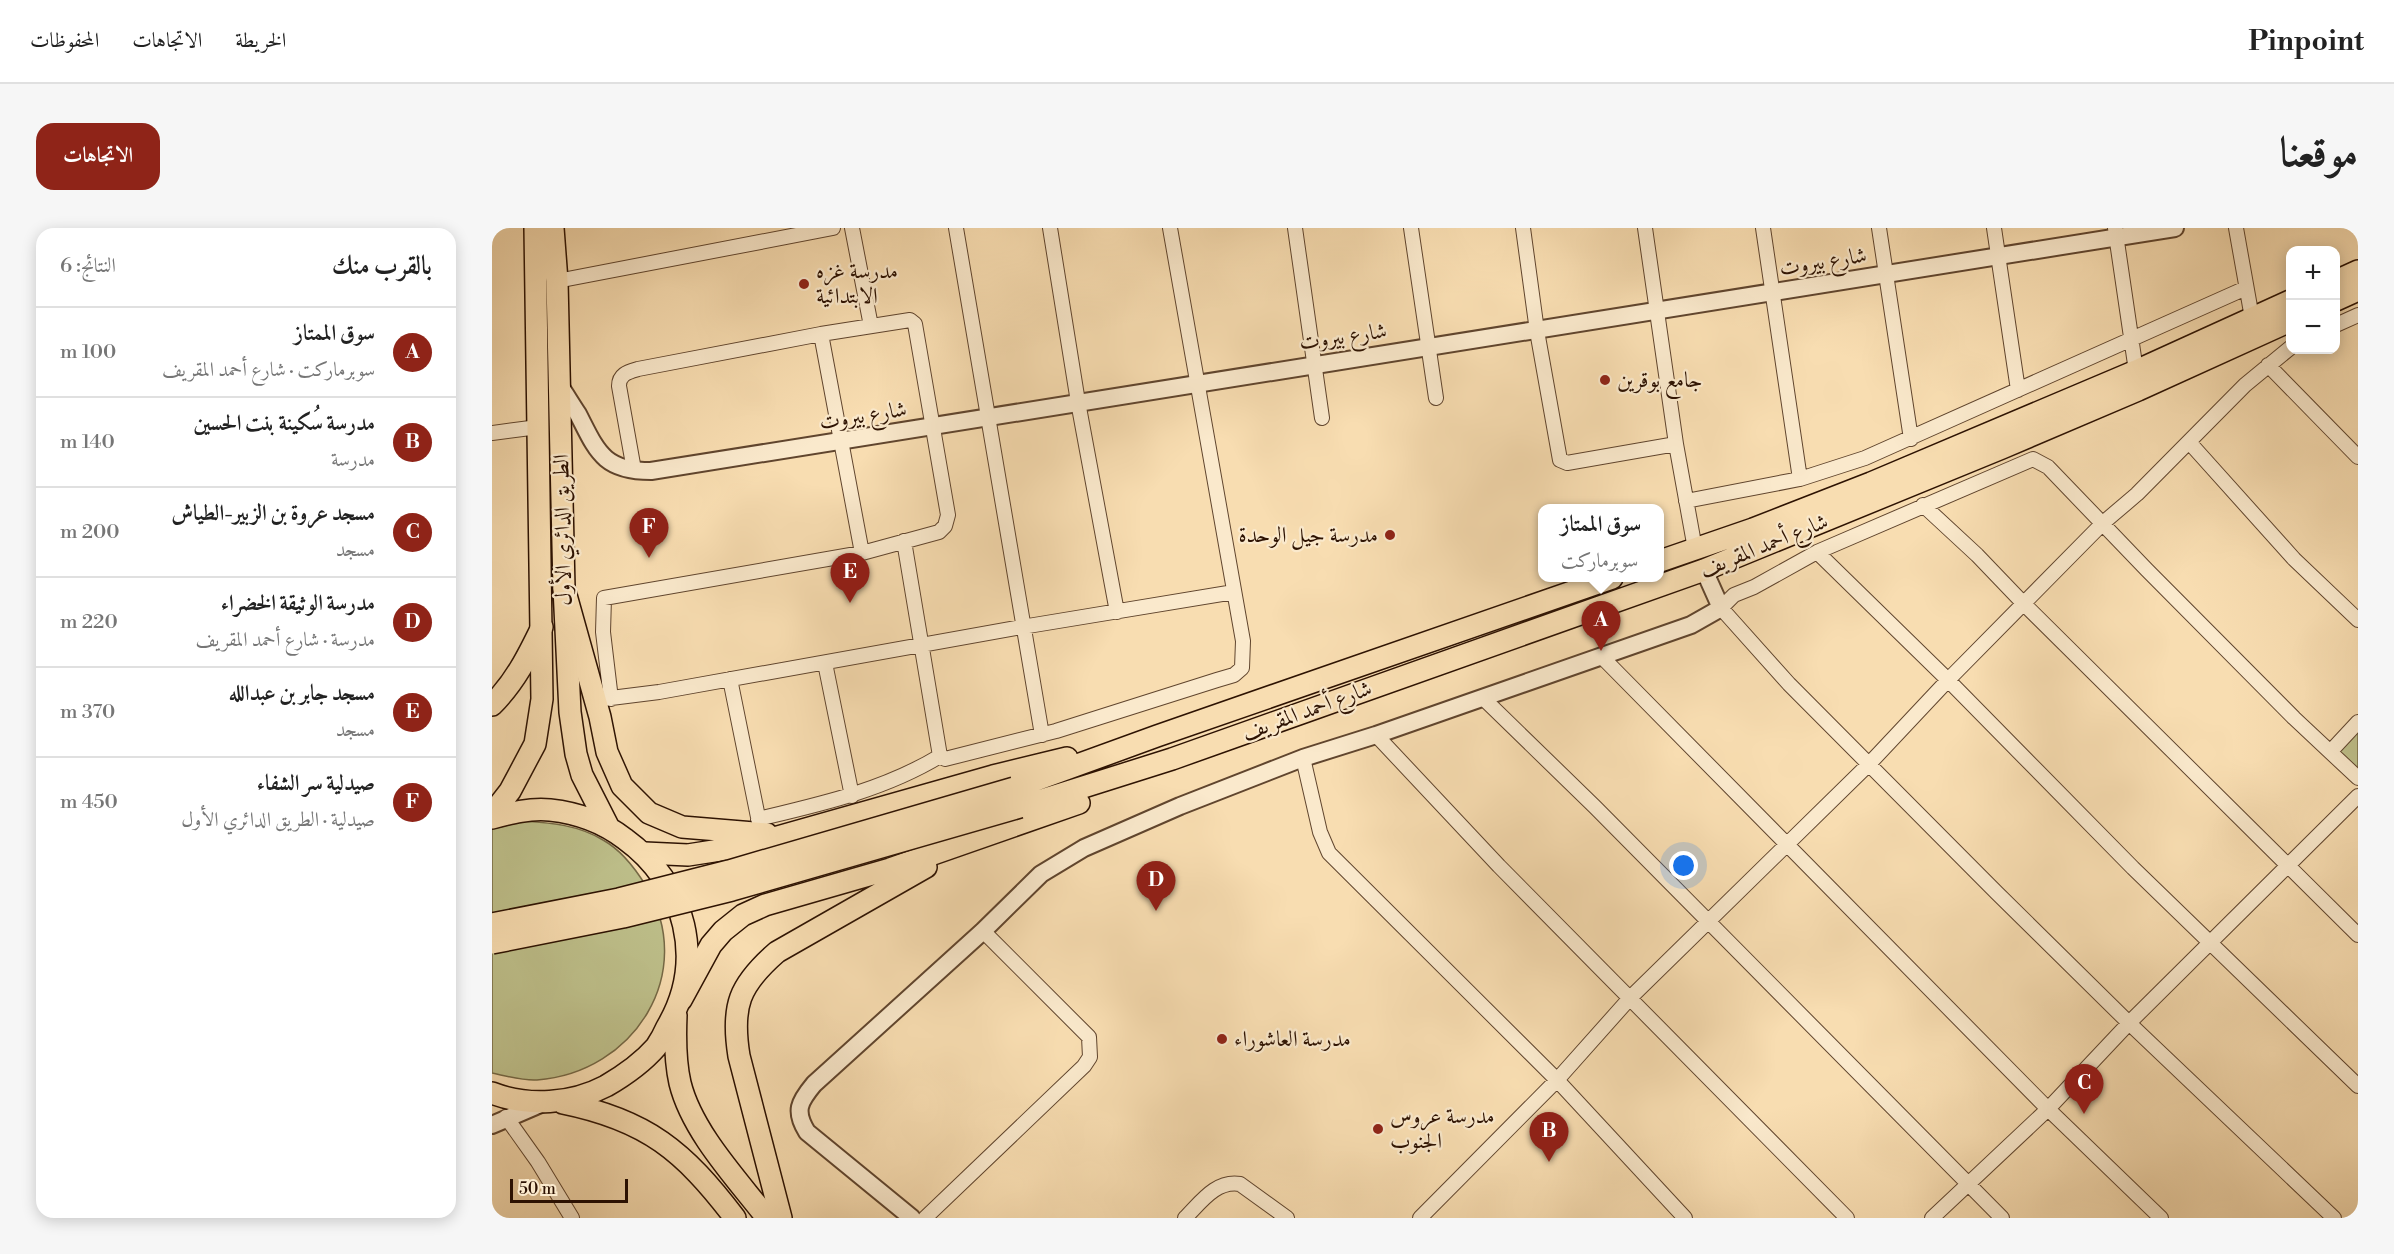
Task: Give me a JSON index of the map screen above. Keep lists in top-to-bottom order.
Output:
{
  "streets": {
    "main road": ["الطريق الدائري الأول", "شارع أحمد المقريف"],
    "street": ["شارع بيروت"]
  },
  "crossings": [
    ["شارع بيروت", "الطريق الدائري الأول"]
  ],
  "places": [
    "مدرسة غزه الابتدائية",
    "جامع بوقرين",
    "مدرسة جيل الوحدة",
    "مدرسة العاشوراء",
    "مدرسة عروس الجنوب"
  ],
  "scale_bar": "50 m",
  "page": {
    "header": "Pinpoint",
    "nav": ["الخريطة", "الاتجاهات", "المحفوظات"],
    "title": "موقعنا",
    "buttons": "الاتجاهات",
    "heading": ["بالقرب منك", "النتائج: 6"],
    "map_buttons": ["+", "−"],
    "list": [
      {
        "mark": "A",
        "name": "سوق الممتاز",
        "note": "سوبرماركت · شارع أحمد المقريف",
        "value": "100 m"
      },
      {
        "mark": "B",
        "name": "مدرسة سُكينة بنت الحسين",
        "note": "مدرسة",
        "value": "140 m"
      },
      {
        "mark": "C",
        "name": "مسجد عروة بن الزبير-الطياش",
        "note": "مسجد",
        "value": "200 m"
      },
      {
        "mark": "D",
        "name": "مدرسة الوثيقة الخضراء",
        "note": "مدرسة · شارع أحمد المقريف",
        "value": "220 m"
      },
      {
        "mark": "E",
        "name": "مسجد جابر بن عبدالله",
        "note": "مسجد",
        "value": "370 m"
      },
      {
        "mark": "F",
        "name": "صيدلية سر الشفاء",
        "note": "صيدلية · الطريق الدائري الأول",
        "value": "450 m"
      }
    ],
    "popup": ["سوق الممتاز", "سوبرماركت"],
    "pins": [
      "F",
      "E",
      "A",
      "D",
      "C",
      "B"
    ],
    "scale": "50 m"
  }
}
